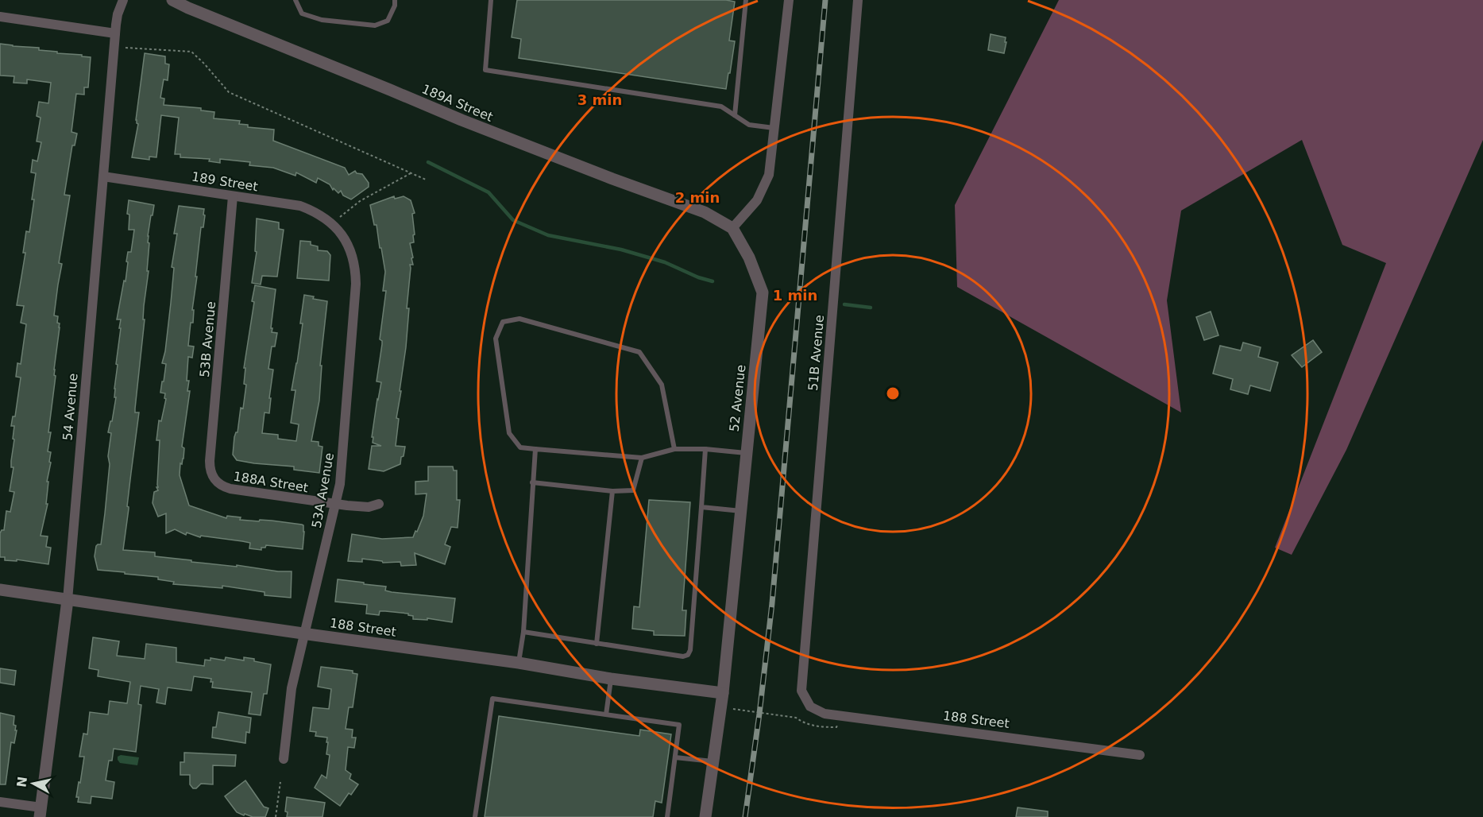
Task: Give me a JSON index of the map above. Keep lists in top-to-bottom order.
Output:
{
  "streets": {
    "street": [
      "189A Street",
      "189 Street",
      "53B Avenue",
      "51B Avenue",
      "52 Avenue",
      "54 Avenue",
      "188A Street",
      "53A Avenue",
      "188 Street"
    ]
  },
  "crossings": [
    ["189A Street", "52 Avenue"],
    ["189 Street", "53B Avenue"],
    ["189 Street", "54 Avenue"],
    ["189 Street", "53A Avenue"],
    ["53B Avenue", "188A Street"],
    ["51B Avenue", "188 Street"],
    ["52 Avenue", "188 Street"],
    ["54 Avenue", "188 Street"],
    ["188A Street", "53A Avenue"],
    ["53A Avenue", "188 Street"]
  ],
  "north": "left",
  "rings": ["3 min", "2 min", "1 min"]
}
